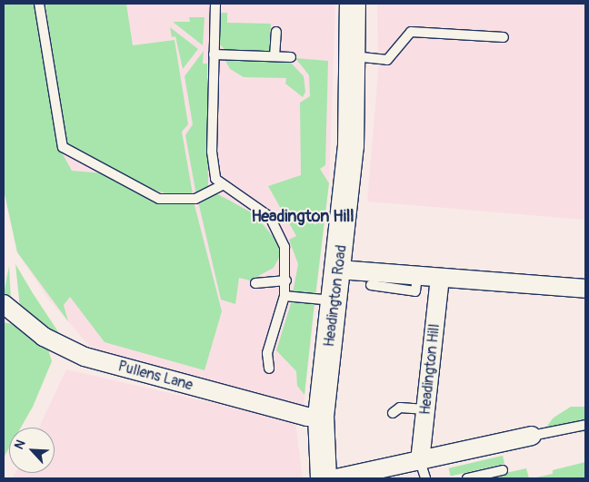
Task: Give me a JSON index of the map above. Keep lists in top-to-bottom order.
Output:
{
  "streets": {
    "main road": ["Headington Road"],
    "street": ["Headington Hill", "Pullens Lane"]
  },
  "crossings": [
    ["Headington Road", "Pullens Lane"]
  ],
  "districts": ["Headington Hill"],
  "north": "top left"
}
